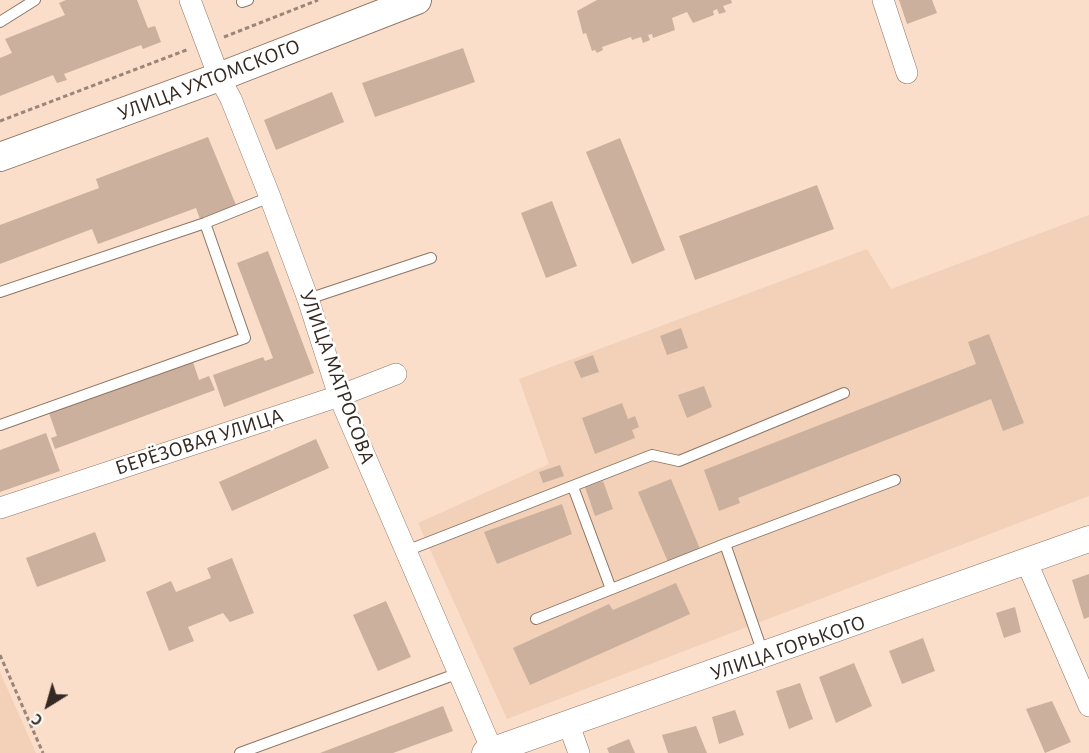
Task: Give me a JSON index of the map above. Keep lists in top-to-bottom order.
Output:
{
  "streets": {
    "main road": ["УЛИЦА УХТОМСКОГО"],
    "street": ["УЛИЦА МАТРОСОВА", "БЕРЁЗОВАЯ УЛИЦА", "УЛИЦА ГОРЬКОГО"]
  },
  "crossings": [
    ["УЛИЦА УХТОМСКОГО", "УЛИЦА МАТРОСОВА"],
    ["УЛИЦА МАТРОСОВА", "БЕРЁЗОВАЯ УЛИЦА"],
    ["УЛИЦА МАТРОСОВА", "УЛИЦА ГОРЬКОГО"]
  ],
  "north": "bottom left"
}
